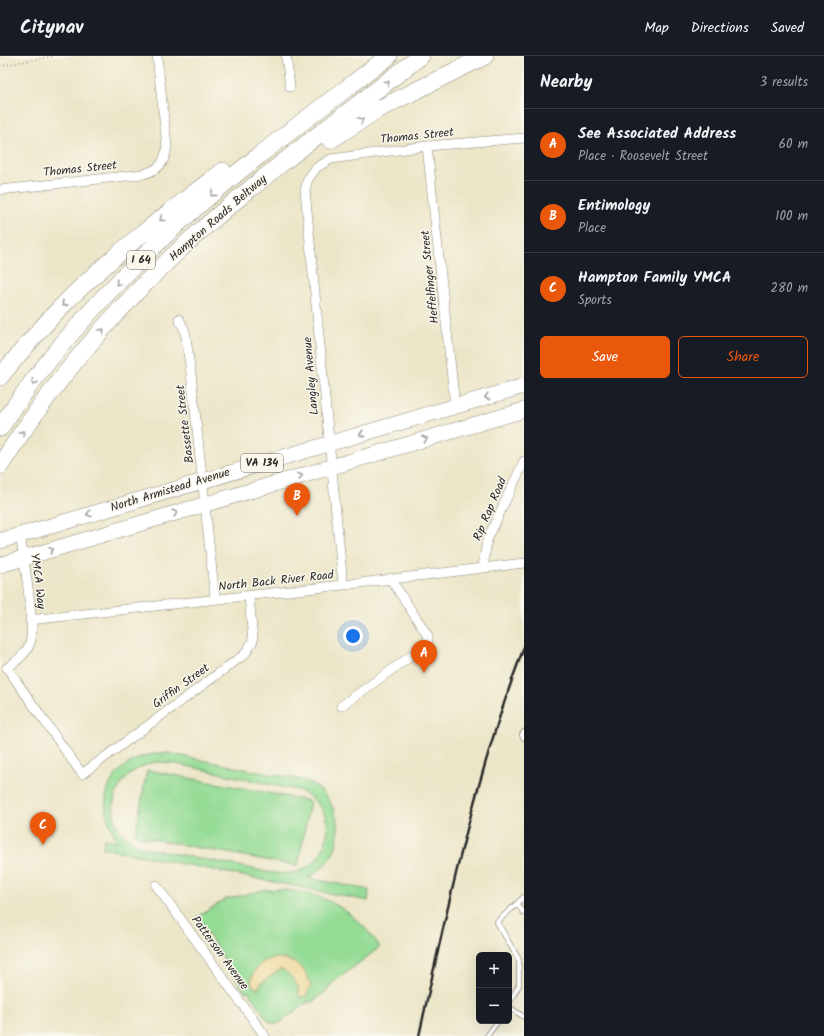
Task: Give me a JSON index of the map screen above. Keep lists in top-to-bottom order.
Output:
{
  "streets": {
    "highway": ["Hampton Roads Beltway", "I 64"],
    "main road": ["VA 134", "North Armistead Avenue"],
    "street": [
      "Thomas Street",
      "Heffelfinger Street",
      "Langley Avenue",
      "Bassette Street",
      "Rip Rap Road",
      "YMCA Way",
      "North Back River Road",
      "Griffin Street",
      "Patterson Avenue"
    ]
  },
  "crossings": [
    ["Thomas Street", "Heffelfinger Street"],
    ["Thomas Street", "Langley Avenue"],
    ["Heffelfinger Street", "North Armistead Avenue"],
    ["Langley Avenue", "North Armistead Avenue"],
    ["Langley Avenue", "North Back River Road"],
    ["Bassette Street", "North Armistead Avenue"],
    ["Bassette Street", "North Back River Road"],
    ["North Armistead Avenue", "YMCA Way"],
    ["Rip Rap Road", "North Back River Road"],
    ["YMCA Way", "North Back River Road"],
    ["YMCA Way", "Griffin Street"],
    ["North Back River Road", "Griffin Street"]
  ],
  "page": {
    "header": "Citynav",
    "nav": ["Map", "Directions", "Saved"],
    "heading": ["Nearby", "3 results"],
    "list": [
      {
        "mark": "A",
        "name": "See Associated Address",
        "note": "Place · Roosevelt Street",
        "value": "60 m"
      },
      {
        "mark": "B",
        "name": "Entimology",
        "note": "Place",
        "value": "100 m"
      },
      {
        "mark": "C",
        "name": "Hampton Family YMCA",
        "note": "Sports",
        "value": "280 m"
      }
    ],
    "buttons": ["Save", "Share"],
    "pins": ["B", "A", "C"],
    "map_buttons": ["+", "−"]
  }
}
